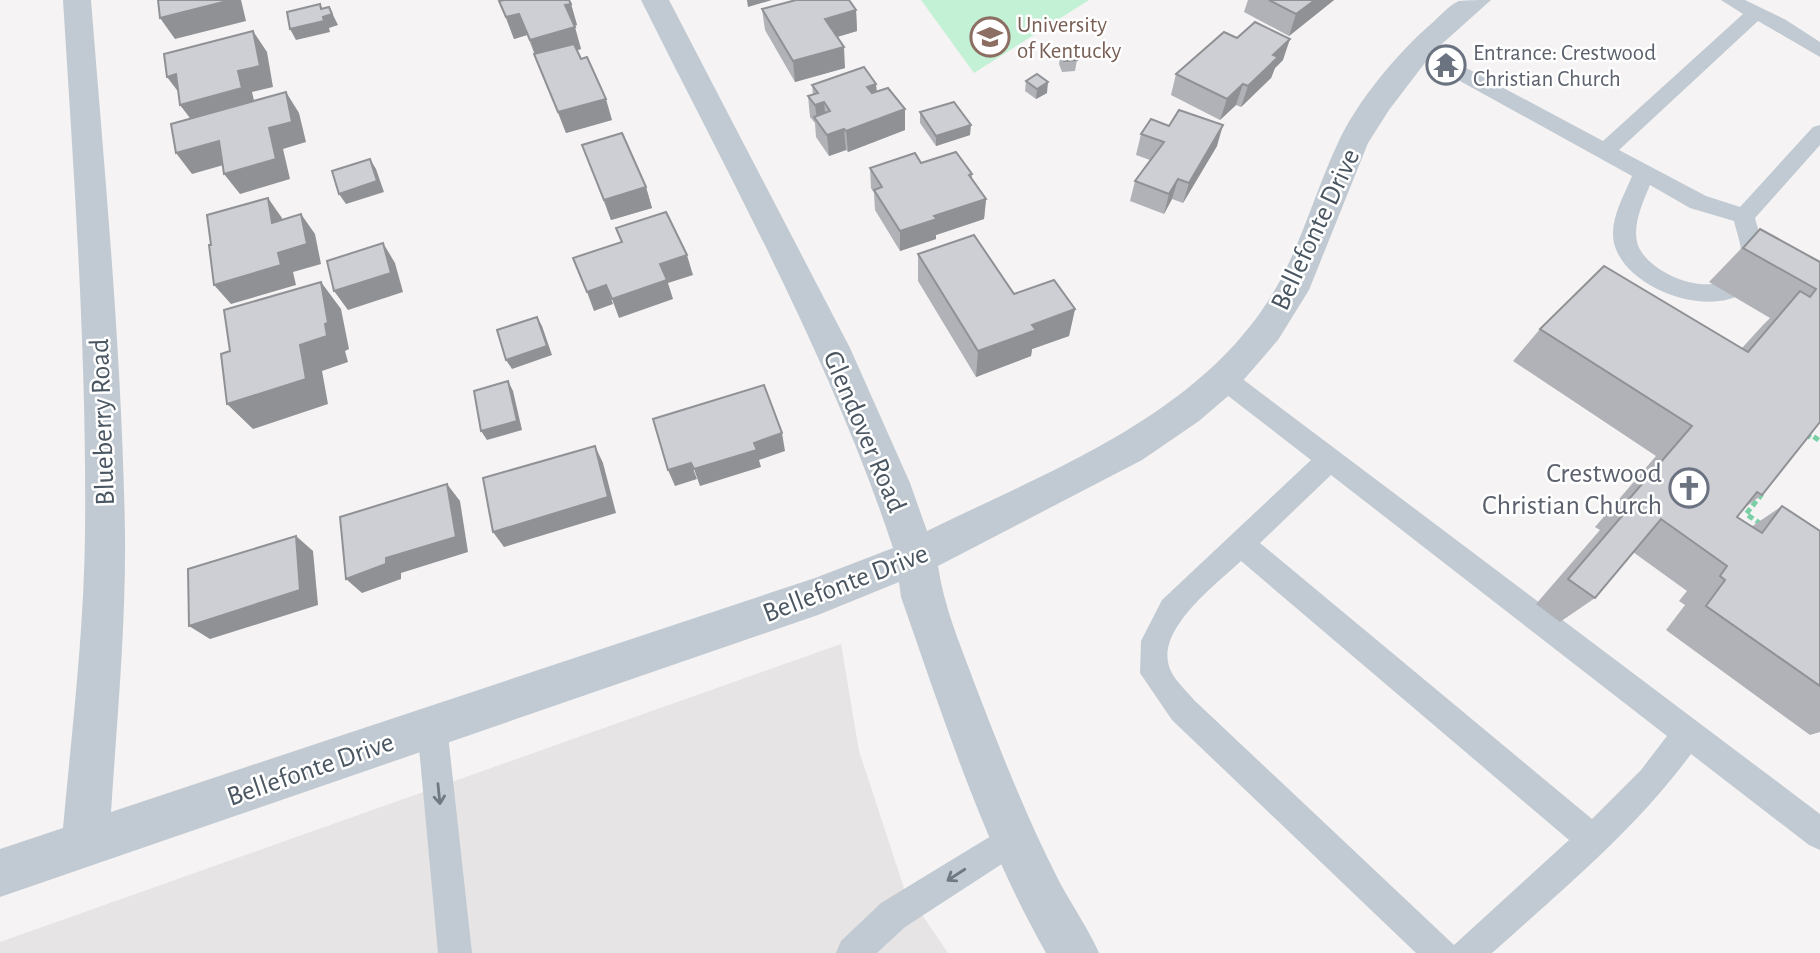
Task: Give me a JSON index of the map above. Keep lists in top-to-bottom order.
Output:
{
  "streets": {
    "street": ["Bellefonte Drive", "Blueberry Road", "Glendover Road"]
  },
  "crossings": [
    ["Bellefonte Drive", "Blueberry Road"],
    ["Bellefonte Drive", "Glendover Road"]
  ],
  "places": {
    "school or university": ["University of Kentucky"],
    "temple": ["Entrance: Crestwood Christian Church"],
    "church": ["Crestwood Christian Church"]
  }
}
